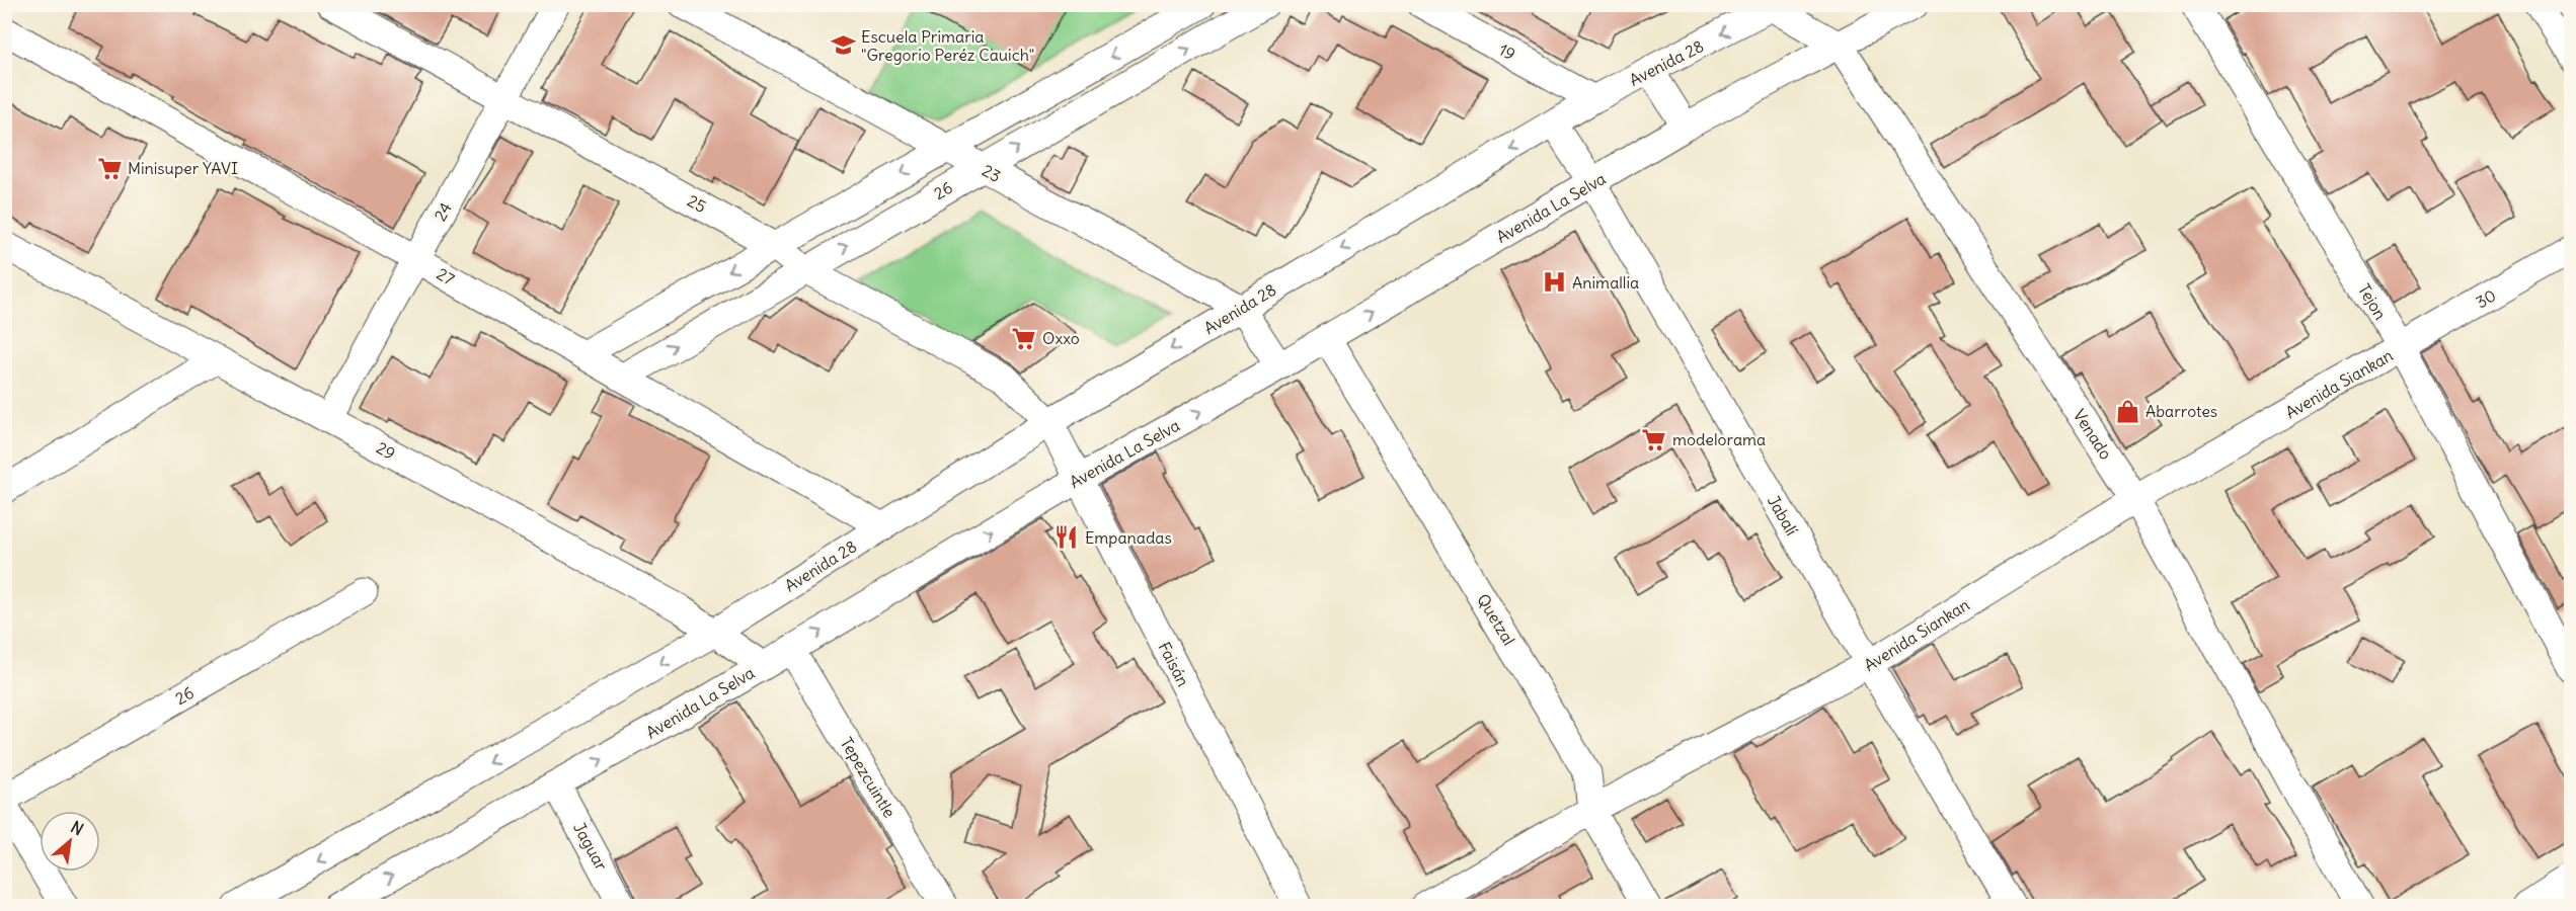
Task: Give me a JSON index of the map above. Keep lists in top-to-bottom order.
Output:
{
  "streets": {
    "street": [
      "19",
      "Avenida 28",
      "23",
      "26",
      "25",
      "Avenida La Selva",
      "24",
      "27",
      "30",
      "Tejon",
      "Avenida Siankan",
      "Venado",
      "29",
      "Jabalí",
      "Quetzal",
      "Faisán",
      "Tepezcuintle",
      "Jaguar"
    ]
  },
  "crossings": [
    ["19", "Avenida 28"],
    ["Avenida 28", "23"],
    ["Avenida 28", "25"],
    ["Avenida 28", "27"],
    ["Avenida 28", "Venado"],
    ["Avenida 28", "29"],
    ["Avenida 28", "Jabalí"],
    ["Avenida 28", "Faisán"],
    ["23", "26"],
    ["23", "Avenida La Selva"],
    ["26", "25"],
    ["26", "27"],
    ["25", "24"],
    ["25", "Faisán"],
    ["Avenida La Selva", "Venado"],
    ["Avenida La Selva", "29"],
    ["Avenida La Selva", "Jabalí"],
    ["Avenida La Selva", "Quetzal"],
    ["Avenida La Selva", "Faisán"],
    ["Avenida La Selva", "Tepezcuintle"],
    ["Avenida La Selva", "Jaguar"],
    ["24", "27"],
    ["24", "29"],
    ["30", "Tejon"],
    ["30", "Avenida Siankan"],
    ["Tejon", "Avenida Siankan"],
    ["Avenida Siankan", "Venado"],
    ["Avenida Siankan", "Jabalí"],
    ["Avenida Siankan", "Quetzal"]
  ],
  "one_way": ["Avenida 28"],
  "places": {
    "school or university": ["Escuela Primaria \"Gregorio Peréz Cauich\""],
    "supermarket": ["Minisuper YAVI", "Oxxo", "modelorama"],
    "hospital": ["Animallia"],
    "shop": ["Abarrotes"],
    "restaurant": ["Empanadas"]
  },
  "north": "top right"
}
